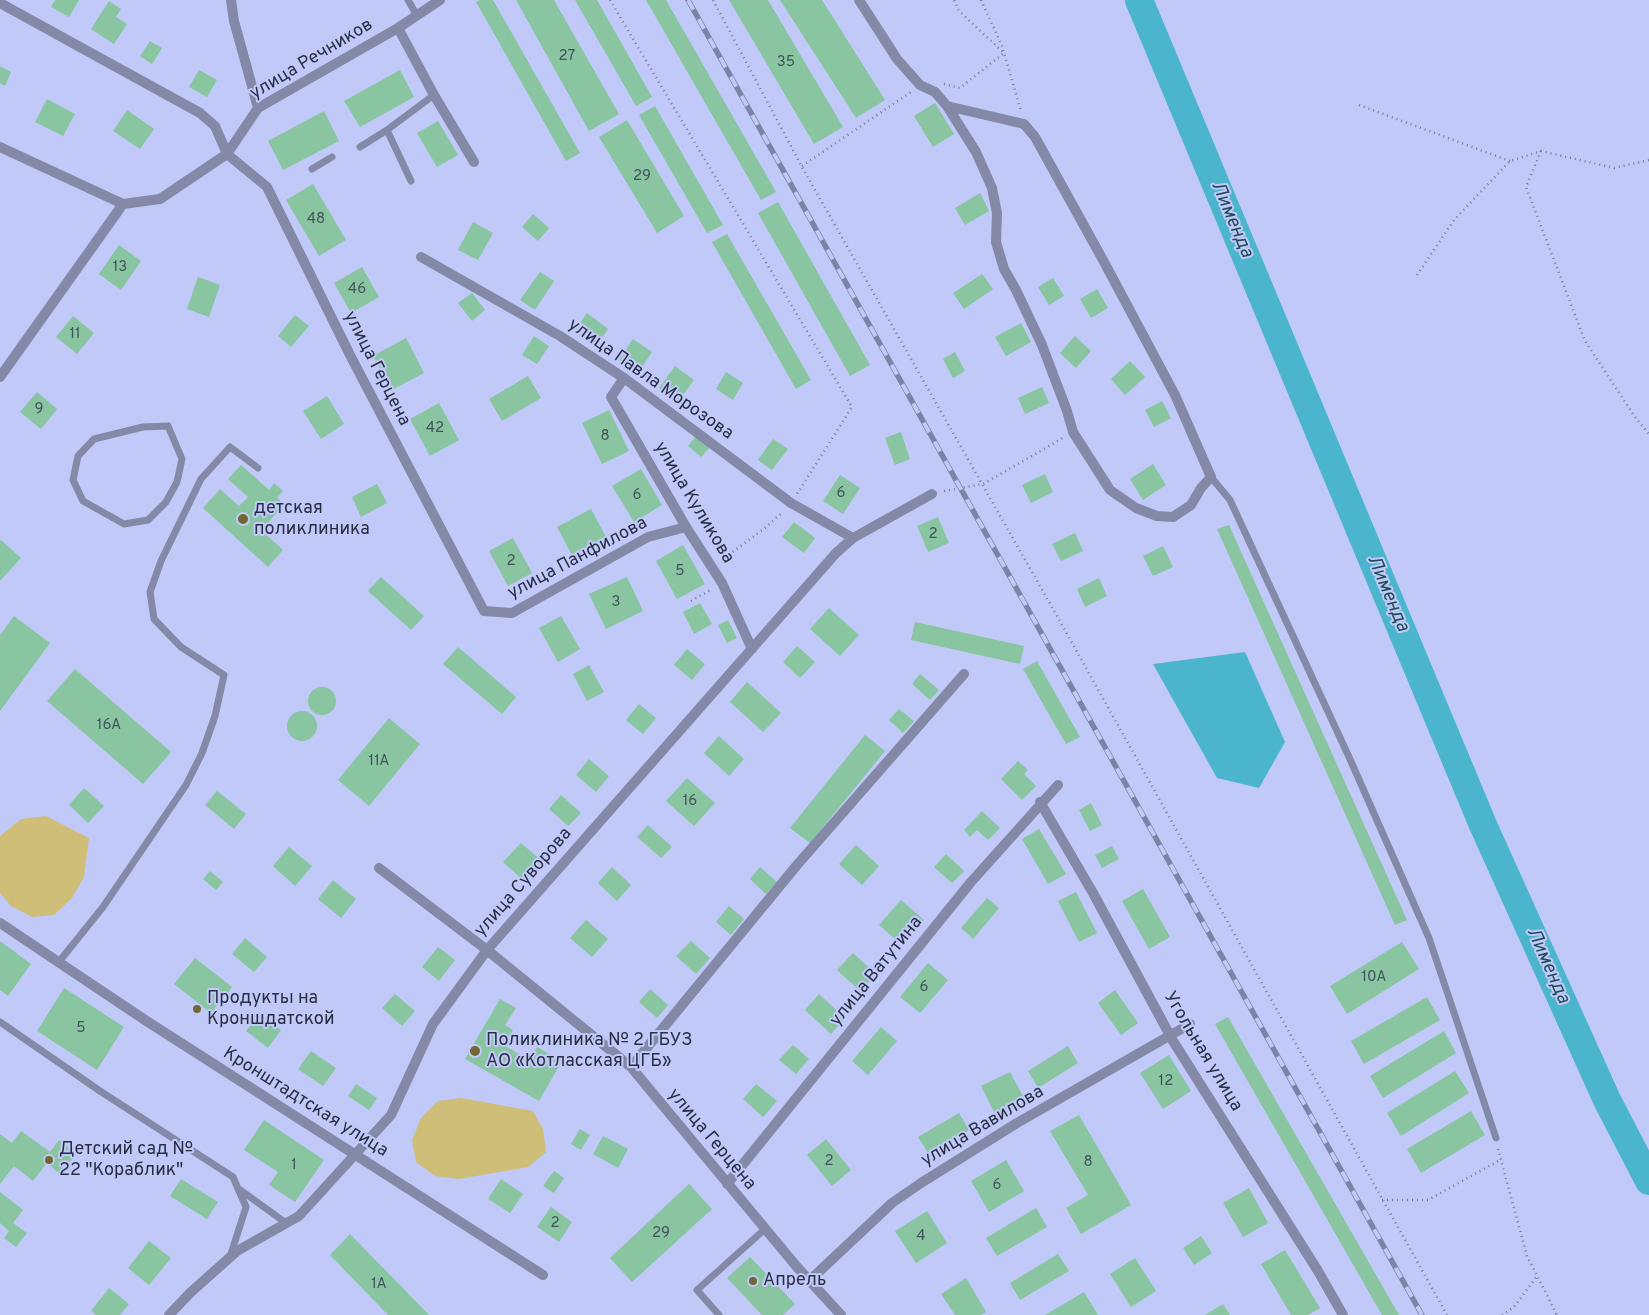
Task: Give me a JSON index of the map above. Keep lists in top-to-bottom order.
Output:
{
  "streets": {
    "street": [
      "улица Речников",
      "улица Герцена",
      "улица Павла Морозова",
      "улица Куликова",
      "улица Панфилова",
      "улица Суворова",
      "улица Ватутина",
      "Угольная улица",
      "Кронштадтская улица",
      "улица Вавилова"
    ]
  },
  "crossings": [
    ["улица Речников", "улица Герцена"],
    ["улица Герцена", "улица Панфилова"],
    ["улица Герцена", "улица Суворова"],
    ["улица Герцена", "улица Ватутина"],
    ["улица Герцена", "улица Вавилова"],
    ["улица Павла Морозова", "улица Куликова"],
    ["улица Павла Морозова", "улица Суворова"],
    ["улица Куликова", "улица Панфилова"],
    ["улица Куликова", "улица Суворова"],
    ["улица Суворова", "Кронштадтская улица"],
    ["улица Ватутина", "Угольная улица"],
    ["Угольная улица", "улица Вавилова"]
  ],
  "water": ["Лименда"],
  "places": [
    "детская поликлиника",
    "Продукты на Кроншдатской",
    "Поликлиника № 2 ГБУЗ АО «Котласская ЦГБ»",
    "Детский сад № 22 \"Кораблик\"",
    "Апрель"
  ],
  "house_numbers": [
    "27",
    "35",
    "29",
    "48",
    "13",
    "46",
    "11",
    "9",
    "42",
    "8",
    "6",
    "6",
    "2",
    "2",
    "5",
    "3",
    "16А",
    "11А",
    "16",
    "10А",
    "6",
    "5",
    "12",
    "2",
    "8",
    "1",
    "6",
    "2",
    "29",
    "4",
    "1А"
  ]
}
